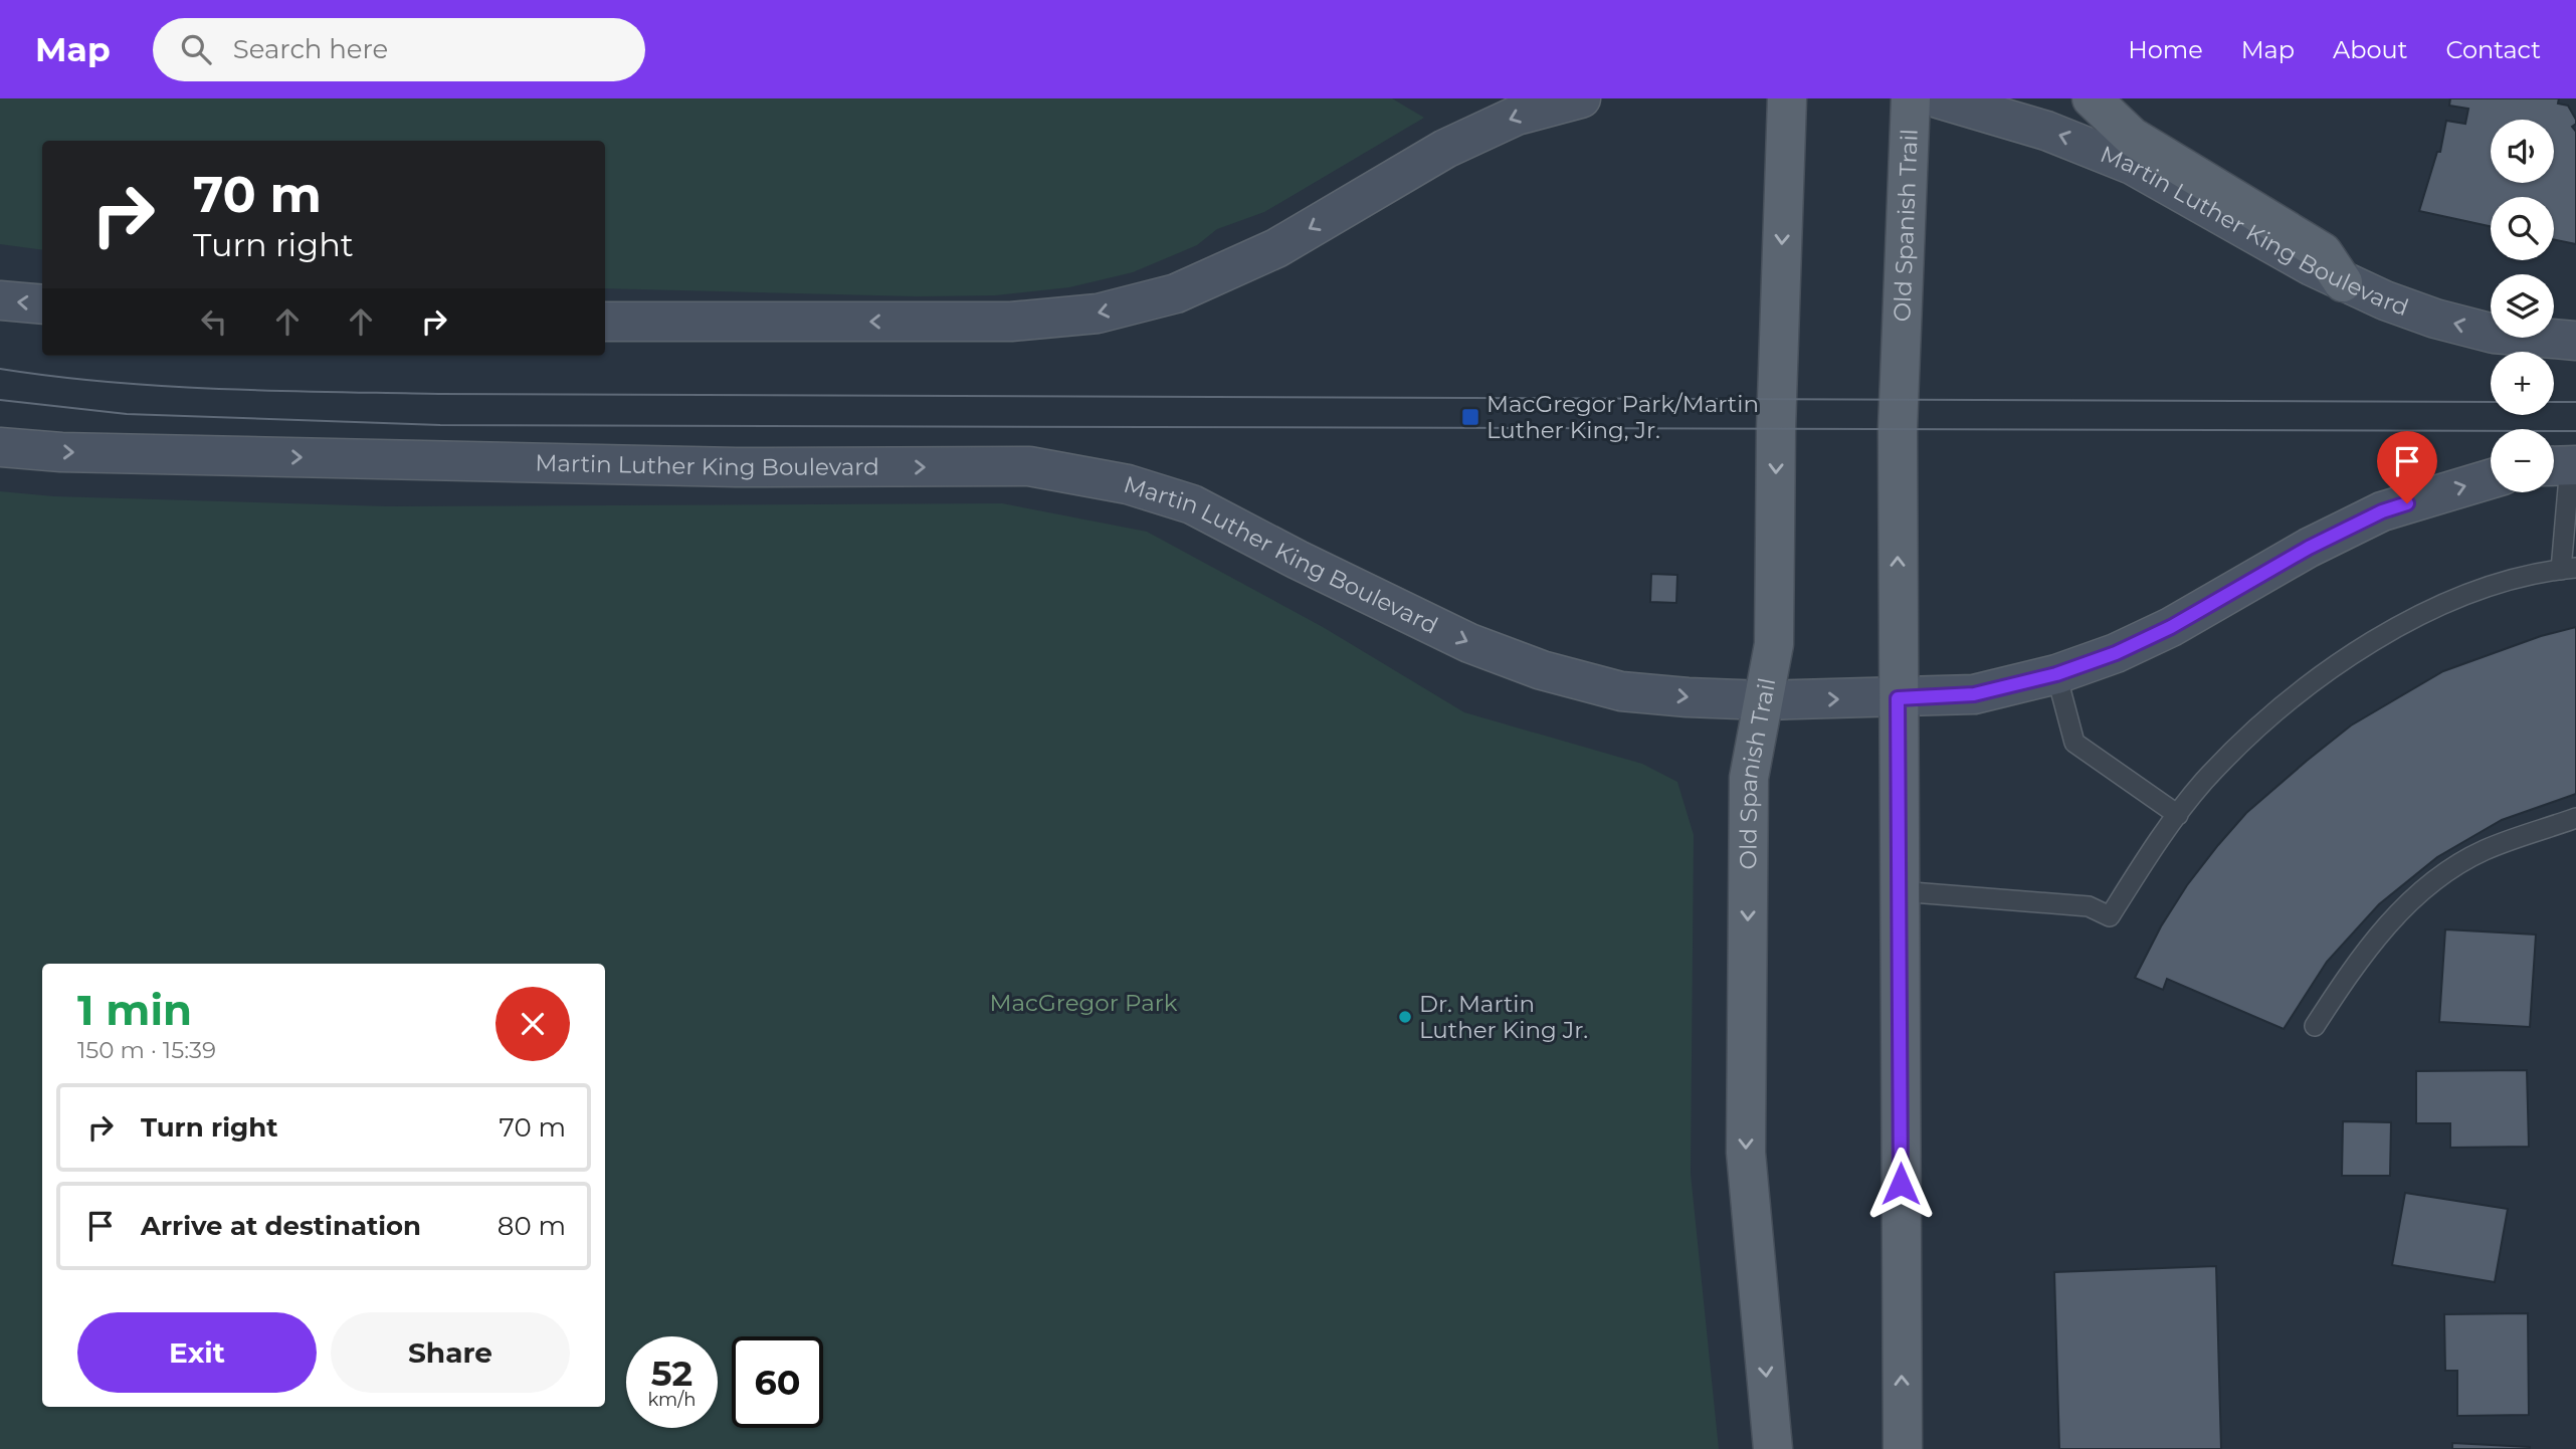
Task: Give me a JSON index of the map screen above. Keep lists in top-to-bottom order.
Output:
{
  "streets": {
    "main road": ["Old Spanish Trail", "Martin Luther King Boulevard"]
  },
  "crossings": [
    ["Old Spanish Trail", "Martin Luther King Boulevard"]
  ],
  "parks": ["MacGregor Park"],
  "places": {
    "transit": ["MacGregor Park/Martin Luther King, Jr."],
    "other": ["Dr. Martin Luther King Jr."]
  },
  "page": {
    "header": "Map",
    "search": "Search here",
    "nav": [
      "Home",
      "Map",
      "About",
      "Contact"
    ],
    "map_buttons": ["+", "−"],
    "turn": ["70 m", "Turn right"],
    "heading": ["1 min", "150 m · 15:39"],
    "list": [
      {
        "name": "Turn right",
        "value": "70 m"
      },
      {
        "name": "Arrive at destination",
        "value": "80 m"
      }
    ],
    "buttons": ["Exit", "Share"],
    "speed": "52 km/h",
    "limit": "60"
  }
}
